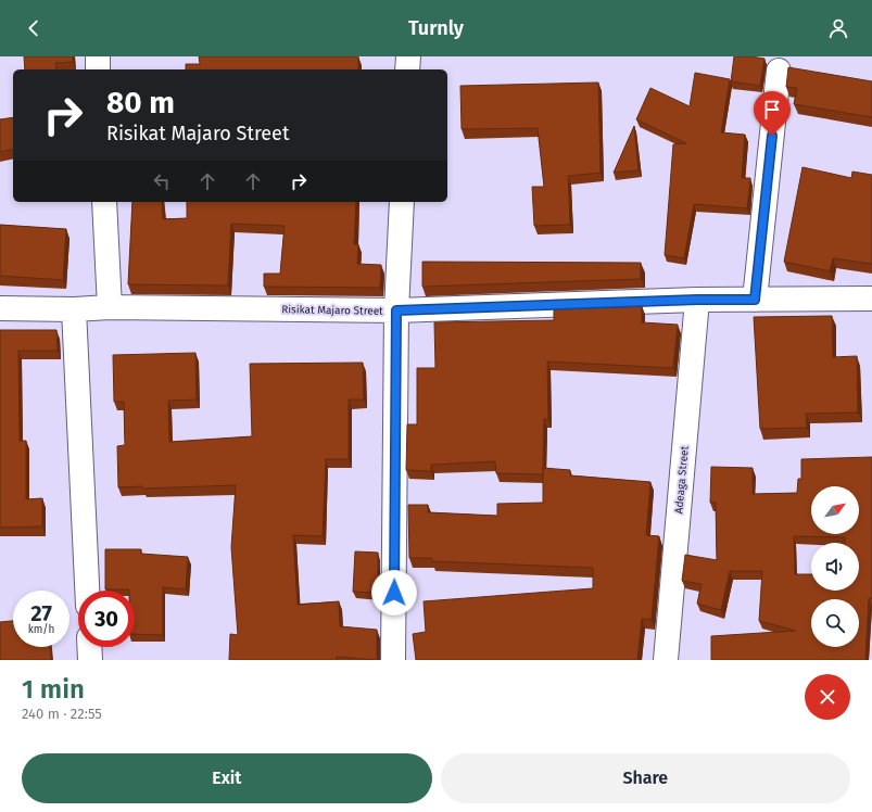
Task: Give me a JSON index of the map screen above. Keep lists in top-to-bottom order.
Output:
{
  "streets": {
    "street": ["Risikat Majaro Street", "Adeaga Street"]
  },
  "crossings": [
    ["Risikat Majaro Street", "Adeaga Street"]
  ],
  "north": "top right",
  "page": {
    "header": "Turnly",
    "turn": ["80 m", "Risikat Majaro Street"],
    "speed": "27 km/h",
    "limit": "30",
    "heading": ["1 min", "240 m · 22:55"],
    "buttons": ["Exit", "Share"]
  }
}
